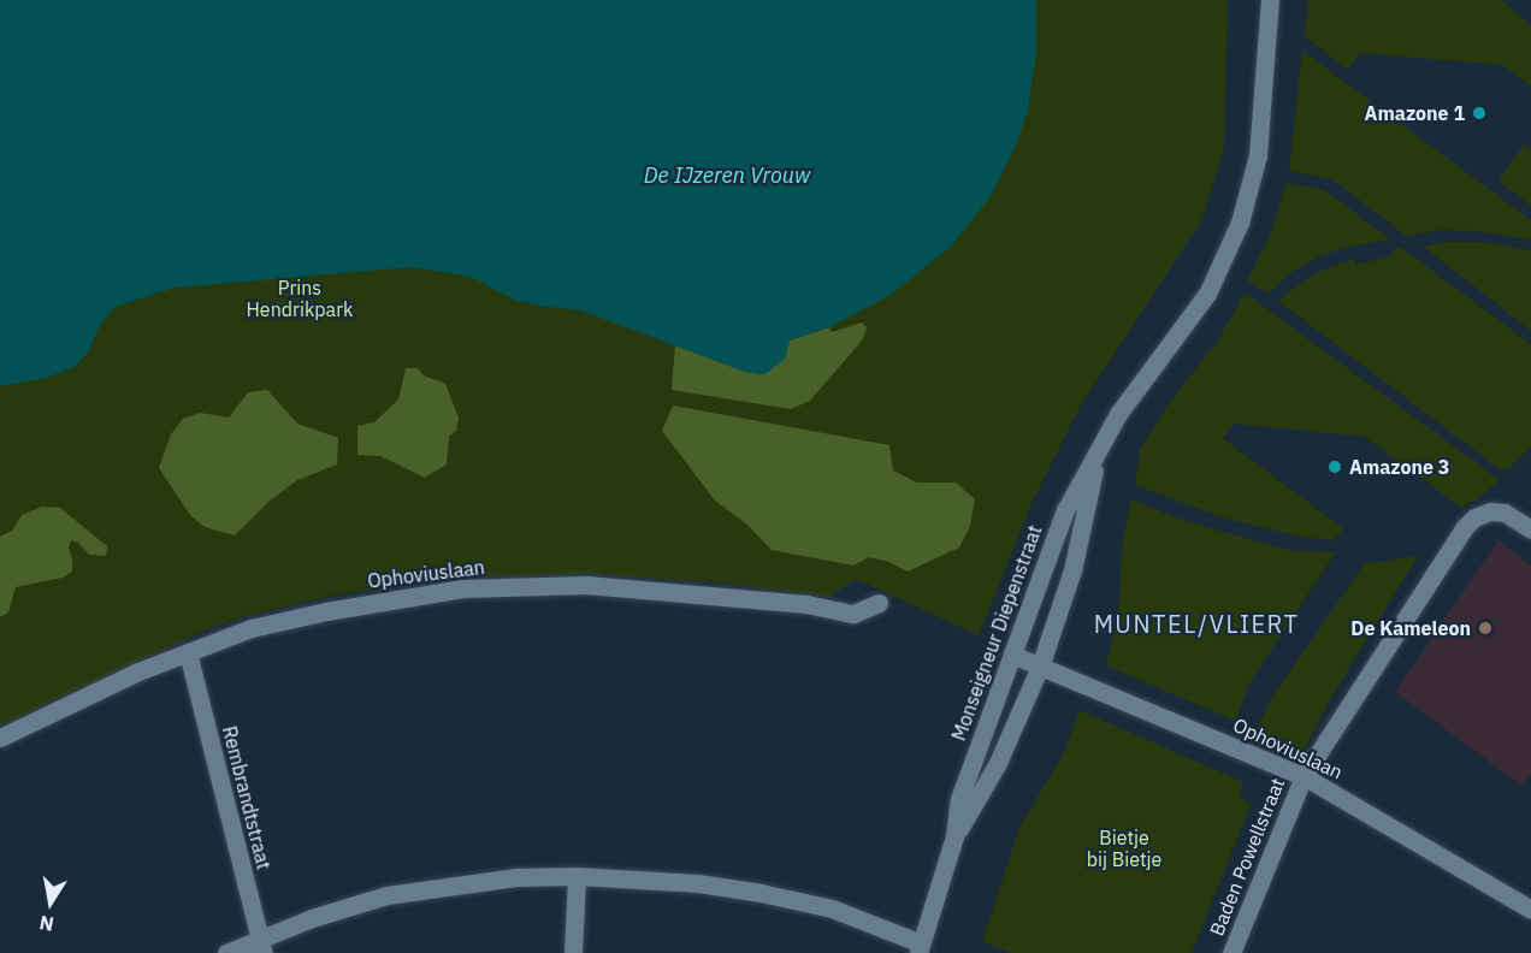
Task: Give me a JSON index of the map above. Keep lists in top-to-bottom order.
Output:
{
  "streets": {
    "street": [
      "Ophoviuslaan",
      "Monseigneur Diepenstraat",
      "Rembrandtstraat",
      "Baden Powellstraat"
    ]
  },
  "crossings": [
    ["Ophoviuslaan", "Monseigneur Diepenstraat"],
    ["Ophoviuslaan", "Rembrandtstraat"],
    ["Ophoviuslaan", "Baden Powellstraat"]
  ],
  "districts": ["MUNTEL/VLIERT"],
  "water": ["De IJzeren Vrouw"],
  "parks": ["Prins Hendrikpark", "Bietje bij Bietje"],
  "places": ["Amazone 1", "Amazone 3", "De Kameleon"],
  "north": "bottom"
}
